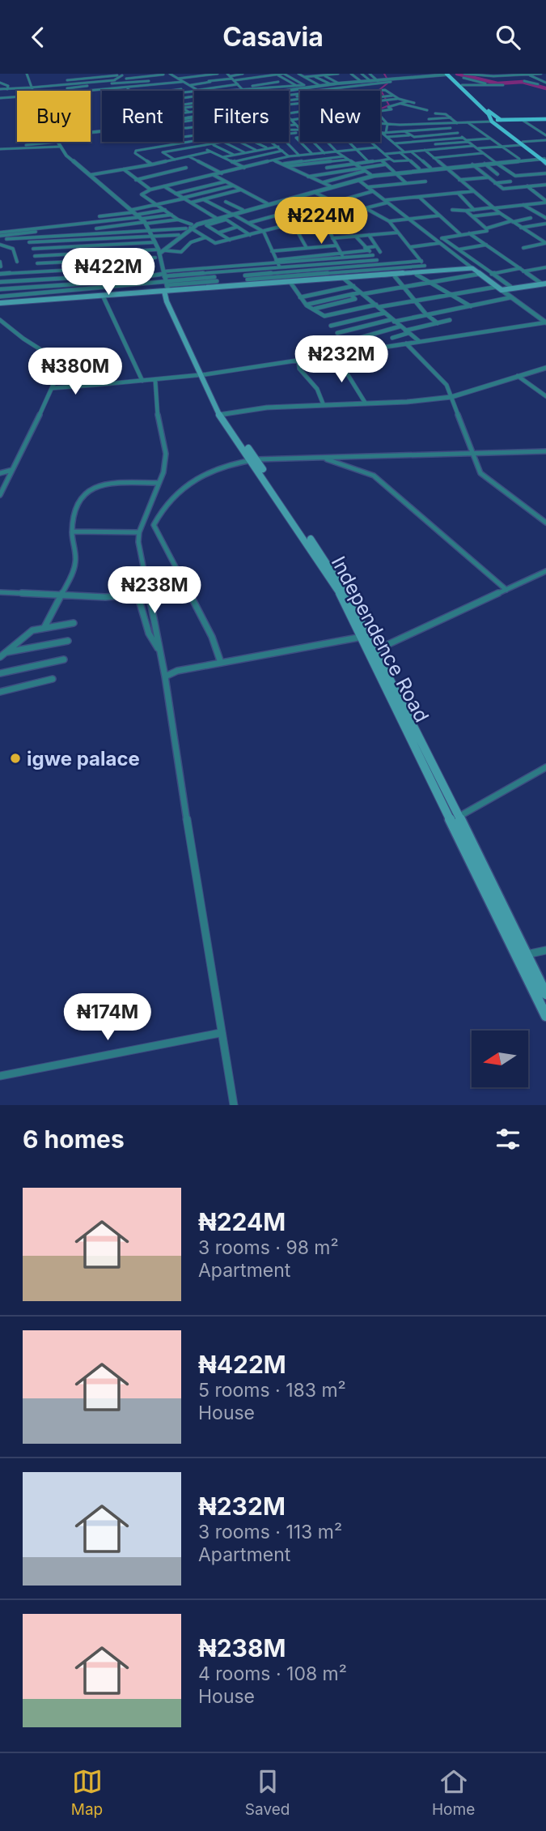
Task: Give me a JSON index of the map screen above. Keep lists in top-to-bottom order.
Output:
{
  "streets": {
    "main road": ["Independence Road"]
  },
  "places": ["igwe palace"],
  "north": "left",
  "page": {
    "header": "Casavia",
    "chip": [
      "Buy",
      "Rent",
      "Filters",
      "New"
    ],
    "price": [
      "₦224M",
      "₦422M",
      "₦232M",
      "₦380M",
      "₦238M",
      "₦174M"
    ],
    "heading": "6 homes",
    "list": [
      {
        "name": "₦224M",
        "note": "3 rooms · 98 m² · Apartment"
      },
      {
        "name": "₦422M",
        "note": "5 rooms · 183 m² · House"
      },
      {
        "name": "₦232M",
        "note": "3 rooms · 113 m² · Apartment"
      },
      {
        "name": "₦238M",
        "note": "4 rooms · 108 m² · House"
      }
    ],
    "tabs": ["Map", "Saved", "Home"]
  }
}
